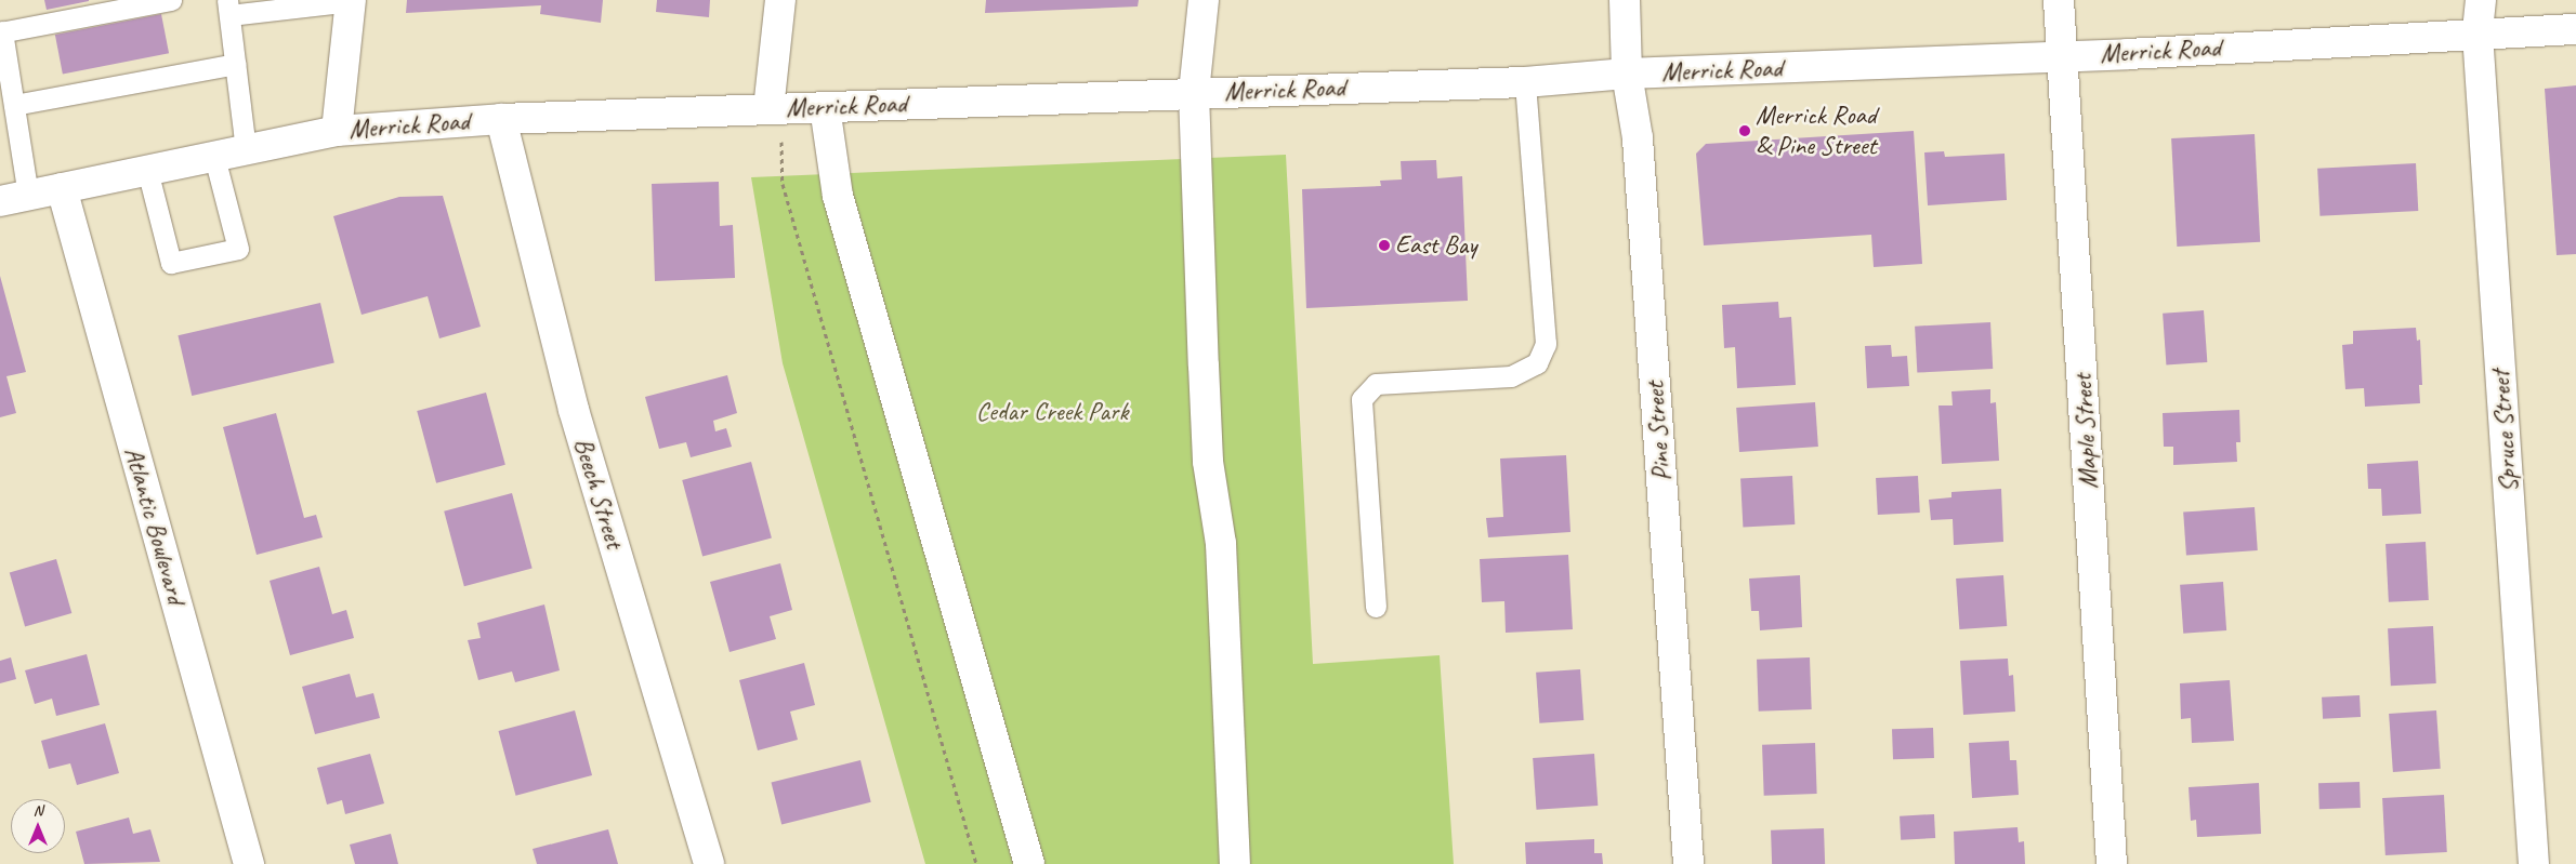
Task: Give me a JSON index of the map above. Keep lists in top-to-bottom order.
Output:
{
  "streets": {
    "street": [
      "Merrick Road",
      "Pine Street",
      "Maple Street",
      "Spruce Street",
      "Beech Street",
      "Atlantic Boulevard"
    ]
  },
  "crossings": [
    ["Merrick Road", "Pine Street"],
    ["Merrick Road", "Maple Street"],
    ["Merrick Road", "Spruce Street"],
    ["Merrick Road", "Beech Street"],
    ["Merrick Road", "Atlantic Boulevard"]
  ],
  "parks": ["Cedar Creek Park"],
  "places": ["Merrick Road & Pine Street", "East Bay"],
  "north": "top"
}
